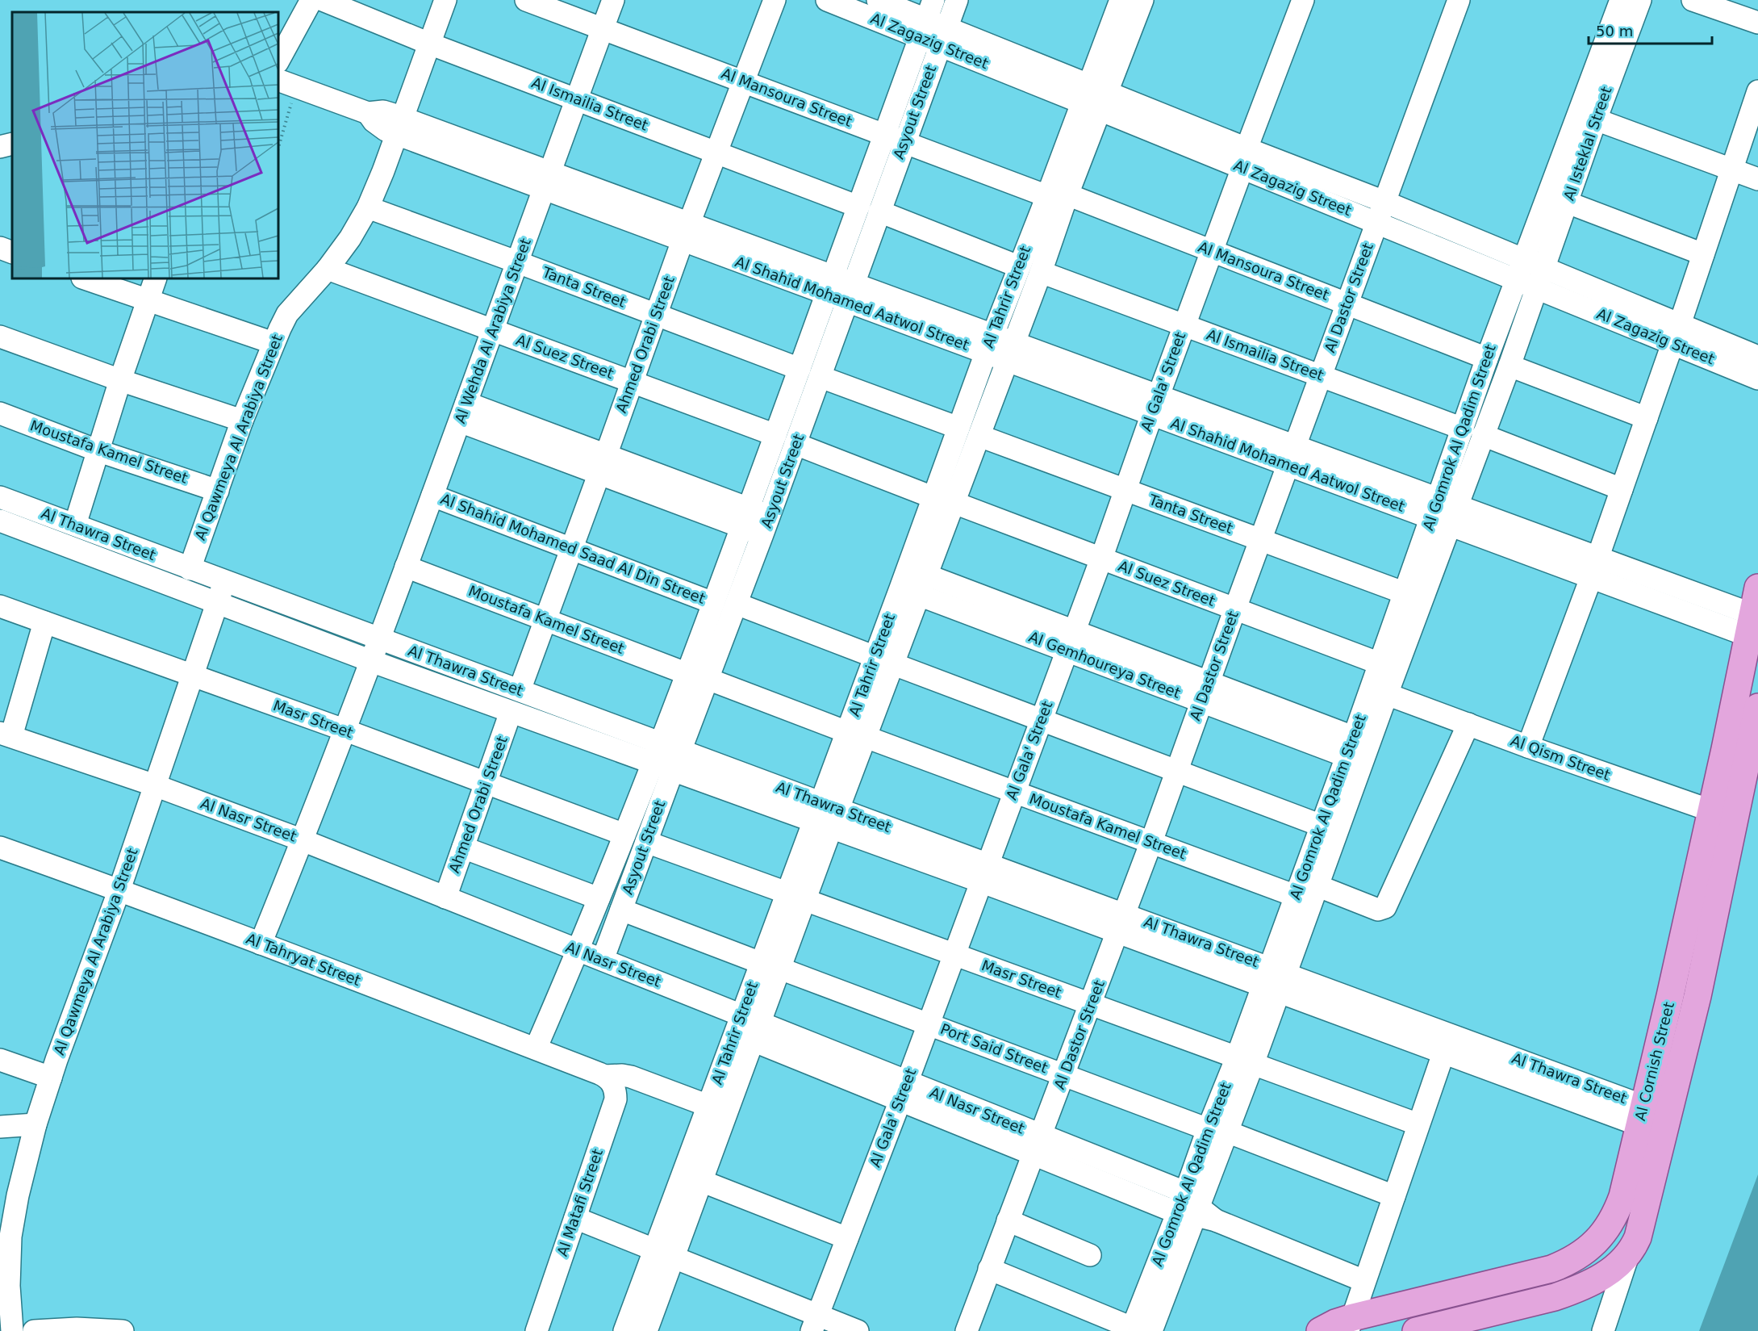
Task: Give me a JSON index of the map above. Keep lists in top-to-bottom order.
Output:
{
  "streets": {
    "main road": ["Al Cornish Street"],
    "street": [
      "Al Zagazig Street",
      "Al Mansoura Street",
      "Al Ismailia Street",
      "Asyout Street",
      "Al Isteklal Street",
      "Tanta Street",
      "Al Tahrir Street",
      "Al Dastor Street",
      "Al Shahid Mohamed Aatwol Street",
      "Al Wehda Al Arabiya Street",
      "Ahmed Orabi Street",
      "Al Suez Street",
      "Al Gala' Street",
      "Al Qawmeya Al Arabiya Street",
      "Al Gomrok Al Qadim Street",
      "Moustafa Kamel Street",
      "Al Thawra Street",
      "Al Shahid Mohamed Saad Al Din Street",
      "Al Gemhoureya Street",
      "Masr Street",
      "Al Qism Street",
      "Al Nasr Street",
      "Al Tahryat Street",
      "Port Said Street",
      "Al Matafi Street"
    ]
  },
  "crossings": [
    ["Al Zagazig Street", "Asyout Street"],
    ["Al Zagazig Street", "Al Isteklal Street"],
    ["Al Zagazig Street", "Al Tahrir Street"],
    ["Al Zagazig Street", "Al Dastor Street"],
    ["Al Zagazig Street", "Al Gala' Street"],
    ["Al Zagazig Street", "Al Gomrok Al Qadim Street"],
    ["Al Mansoura Street", "Asyout Street"],
    ["Al Mansoura Street", "Al Tahrir Street"],
    ["Al Mansoura Street", "Al Dastor Street"],
    ["Al Mansoura Street", "Al Wehda Al Arabiya Street"],
    ["Al Mansoura Street", "Ahmed Orabi Street"],
    ["Al Mansoura Street", "Al Gala' Street"],
    ["Al Mansoura Street", "Al Gomrok Al Qadim Street"],
    ["Al Ismailia Street", "Asyout Street"],
    ["Al Ismailia Street", "Al Tahrir Street"],
    ["Al Ismailia Street", "Al Dastor Street"],
    ["Al Ismailia Street", "Al Wehda Al Arabiya Street"],
    ["Al Ismailia Street", "Ahmed Orabi Street"],
    ["Al Ismailia Street", "Al Gala' Street"],
    ["Al Ismailia Street", "Al Qawmeya Al Arabiya Street"],
    ["Al Ismailia Street", "Al Gomrok Al Qadim Street"],
    ["Asyout Street", "Tanta Street"],
    ["Asyout Street", "Al Shahid Mohamed Aatwol Street"],
    ["Asyout Street", "Al Suez Street"],
    ["Asyout Street", "Moustafa Kamel Street"],
    ["Asyout Street", "Al Thawra Street"],
    ["Asyout Street", "Al Shahid Mohamed Saad Al Din Street"],
    ["Asyout Street", "Masr Street"],
    ["Asyout Street", "Al Nasr Street"],
    ["Asyout Street", "Al Tahryat Street"],
    ["Asyout Street", "Port Said Street"],
    ["Al Isteklal Street", "Al Gomrok Al Qadim Street"],
    ["Tanta Street", "Al Tahrir Street"],
    ["Tanta Street", "Al Dastor Street"],
    ["Tanta Street", "Al Wehda Al Arabiya Street"],
    ["Tanta Street", "Ahmed Orabi Street"],
    ["Tanta Street", "Al Gala' Street"],
    ["Tanta Street", "Al Qawmeya Al Arabiya Street"],
    ["Tanta Street", "Al Gomrok Al Qadim Street"],
    ["Al Tahrir Street", "Al Shahid Mohamed Aatwol Street"],
    ["Al Tahrir Street", "Al Suez Street"],
    ["Al Tahrir Street", "Moustafa Kamel Street"],
    ["Al Tahrir Street", "Al Thawra Street"],
    ["Al Tahrir Street", "Al Gemhoureya Street"],
    ["Al Tahrir Street", "Masr Street"],
    ["Al Tahrir Street", "Al Nasr Street"],
    ["Al Tahrir Street", "Port Said Street"],
    ["Al Dastor Street", "Al Shahid Mohamed Aatwol Street"],
    ["Al Dastor Street", "Al Suez Street"],
    ["Al Dastor Street", "Moustafa Kamel Street"],
    ["Al Dastor Street", "Al Thawra Street"],
    ["Al Dastor Street", "Al Gemhoureya Street"],
    ["Al Dastor Street", "Masr Street"],
    ["Al Dastor Street", "Al Nasr Street"],
    ["Al Dastor Street", "Port Said Street"],
    ["Al Shahid Mohamed Aatwol Street", "Al Wehda Al Arabiya Street"],
    ["Al Shahid Mohamed Aatwol Street", "Ahmed Orabi Street"],
    ["Al Shahid Mohamed Aatwol Street", "Al Gala' Street"],
    ["Al Shahid Mohamed Aatwol Street", "Al Qawmeya Al Arabiya Street"],
    ["Al Shahid Mohamed Aatwol Street", "Al Gomrok Al Qadim Street"],
    ["Al Shahid Mohamed Aatwol Street", "Al Cornish Street"],
    ["Al Wehda Al Arabiya Street", "Al Suez Street"],
    ["Al Wehda Al Arabiya Street", "Moustafa Kamel Street"],
    ["Al Wehda Al Arabiya Street", "Al Thawra Street"],
    ["Al Wehda Al Arabiya Street", "Al Shahid Mohamed Saad Al Din Street"],
    ["Al Wehda Al Arabiya Street", "Masr Street"],
    ["Al Wehda Al Arabiya Street", "Al Nasr Street"],
    ["Al Wehda Al Arabiya Street", "Al Tahryat Street"],
    ["Ahmed Orabi Street", "Al Suez Street"],
    ["Ahmed Orabi Street", "Moustafa Kamel Street"],
    ["Ahmed Orabi Street", "Al Thawra Street"],
    ["Ahmed Orabi Street", "Al Shahid Mohamed Saad Al Din Street"],
    ["Ahmed Orabi Street", "Masr Street"],
    ["Ahmed Orabi Street", "Al Nasr Street"],
    ["Al Suez Street", "Al Gala' Street"],
    ["Al Suez Street", "Al Qawmeya Al Arabiya Street"],
    ["Al Suez Street", "Al Gomrok Al Qadim Street"],
    ["Al Gala' Street", "Moustafa Kamel Street"],
    ["Al Gala' Street", "Al Thawra Street"],
    ["Al Gala' Street", "Al Gemhoureya Street"],
    ["Al Gala' Street", "Masr Street"],
    ["Al Gala' Street", "Al Nasr Street"],
    ["Al Gala' Street", "Port Said Street"],
    ["Al Qawmeya Al Arabiya Street", "Moustafa Kamel Street"],
    ["Al Qawmeya Al Arabiya Street", "Al Thawra Street"],
    ["Al Qawmeya Al Arabiya Street", "Masr Street"],
    ["Al Qawmeya Al Arabiya Street", "Al Nasr Street"],
    ["Al Qawmeya Al Arabiya Street", "Al Tahryat Street"],
    ["Al Gomrok Al Qadim Street", "Moustafa Kamel Street"],
    ["Al Gomrok Al Qadim Street", "Al Thawra Street"],
    ["Al Gomrok Al Qadim Street", "Al Gemhoureya Street"],
    ["Al Gomrok Al Qadim Street", "Masr Street"],
    ["Al Gomrok Al Qadim Street", "Al Qism Street"],
    ["Al Gomrok Al Qadim Street", "Al Nasr Street"],
    ["Al Gomrok Al Qadim Street", "Port Said Street"],
    ["Al Thawra Street", "Al Cornish Street"],
    ["Al Qism Street", "Al Cornish Street"],
    ["Al Tahryat Street", "Al Matafi Street"]
  ],
  "scale_bar": "50 m"
}
